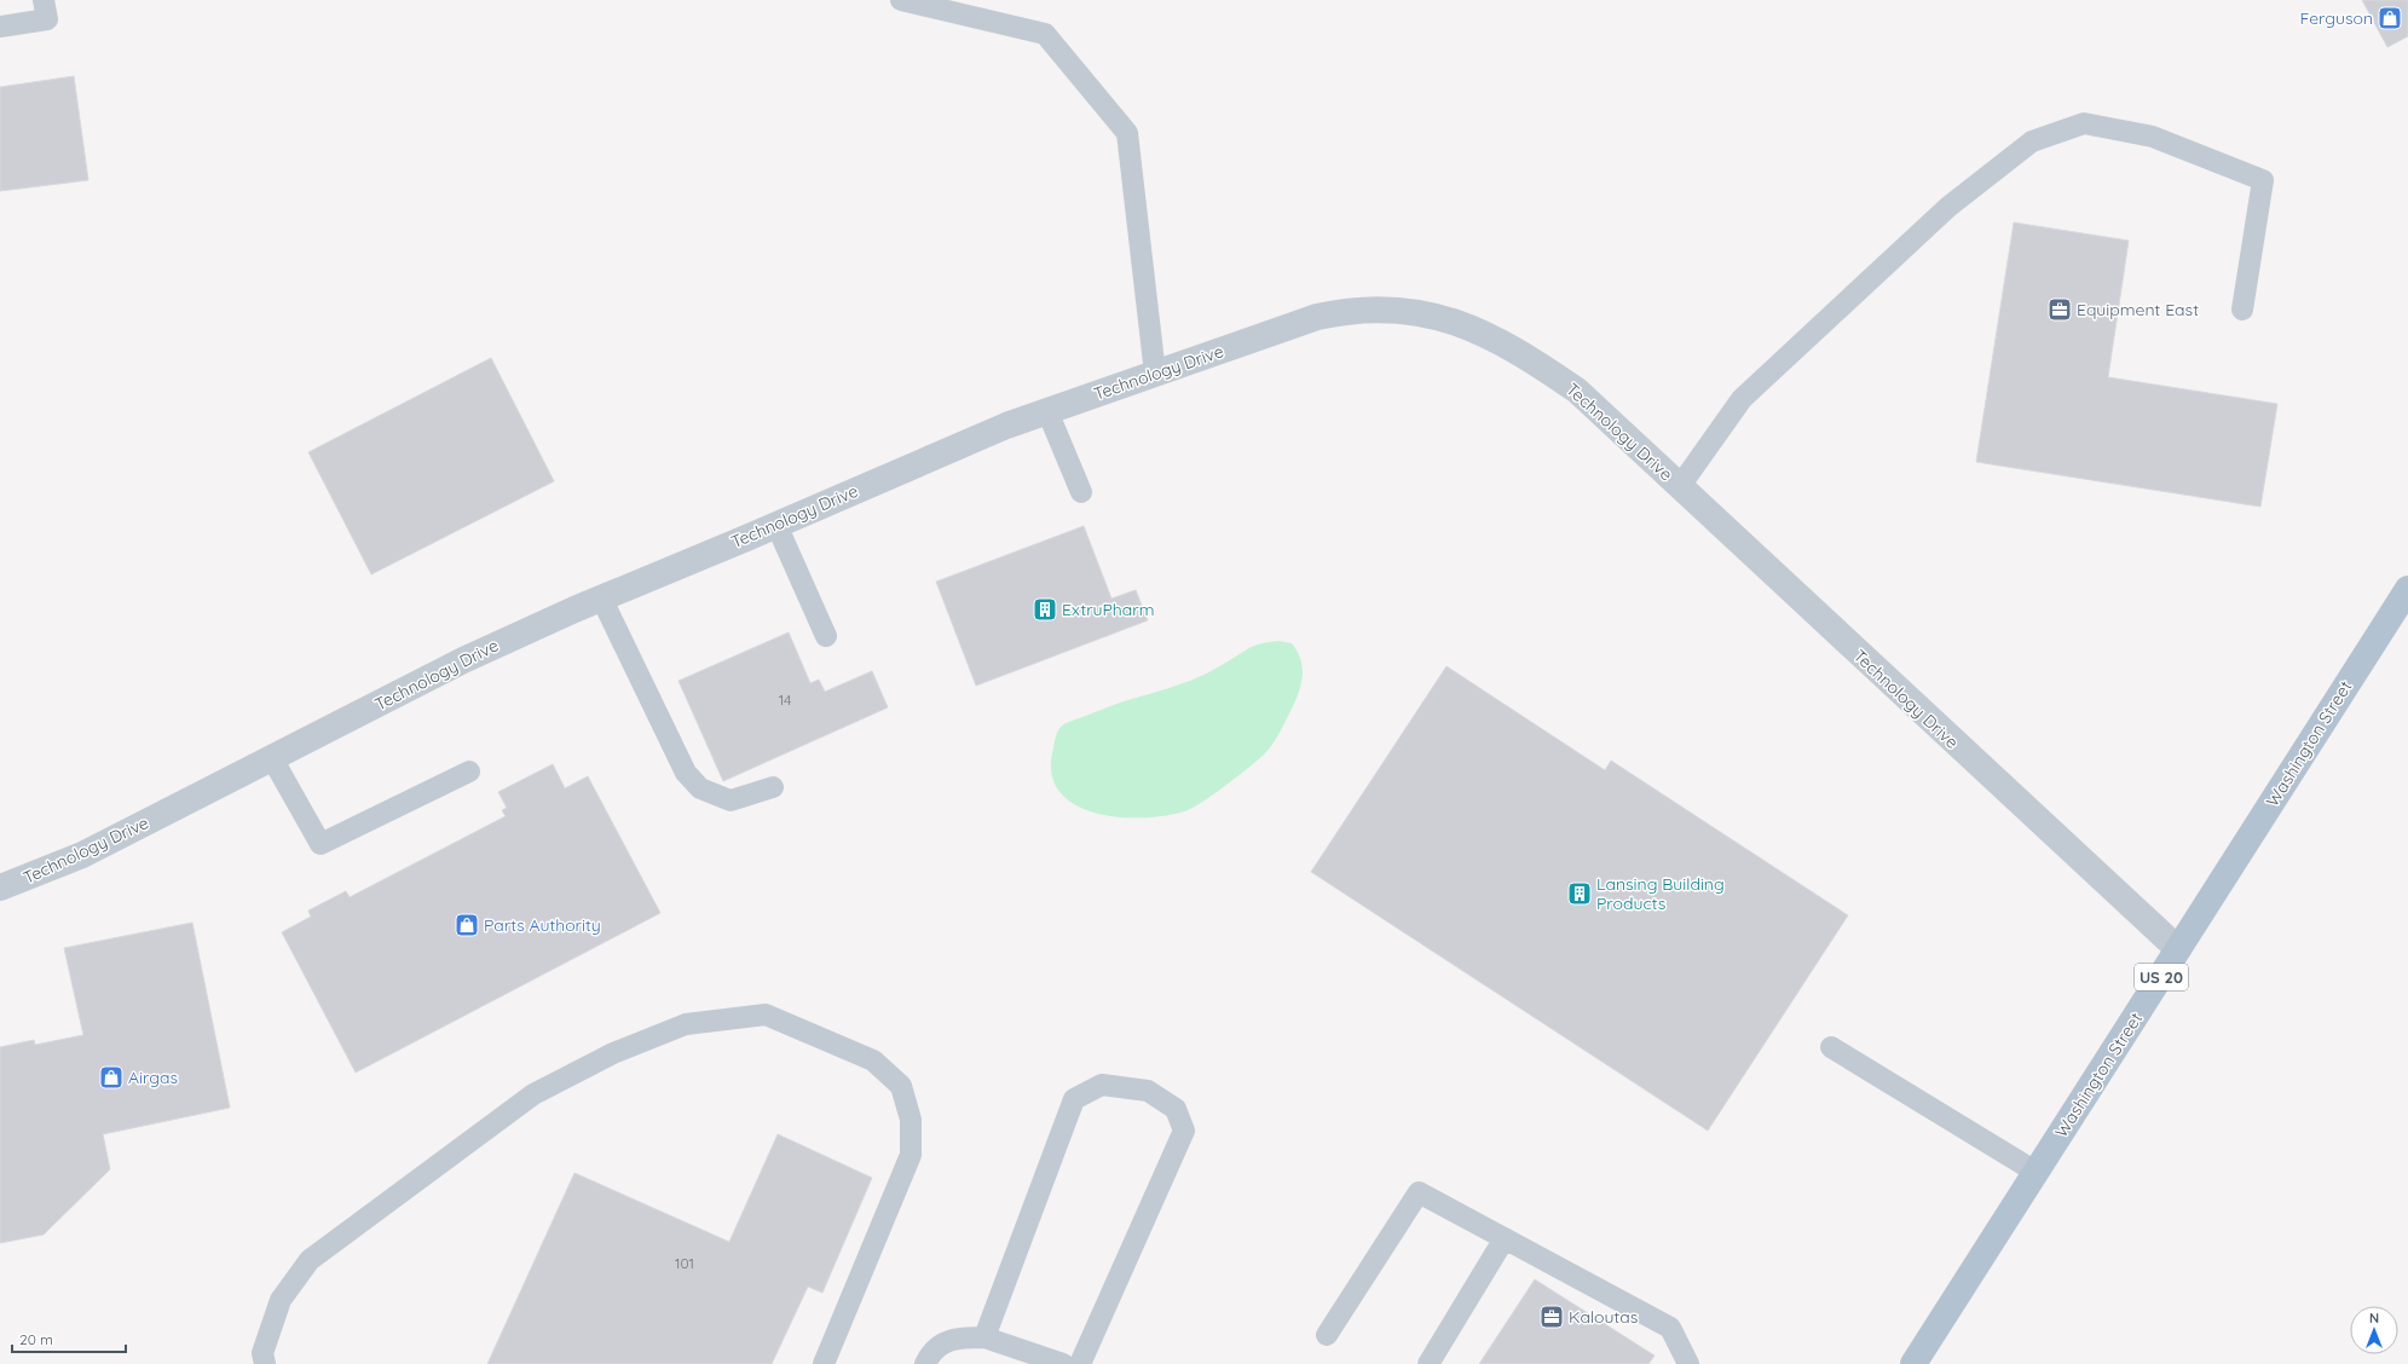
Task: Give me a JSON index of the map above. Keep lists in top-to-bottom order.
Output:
{
  "streets": {
    "main road": ["Washington Street", "US 20"],
    "street": ["Technology Drive"]
  },
  "crossings": [
    ["Technology Drive", "Washington Street"]
  ],
  "places": {
    "shop": ["Ferguson", "Parts Authority", "Airgas"],
    "office": ["Equipment East", "Kaloutas"],
    "building": ["ExtruPharm", "Lansing Building Products"]
  },
  "house_numbers": ["14", "101"],
  "scale_bar": "20 m",
  "north": "top"
}
